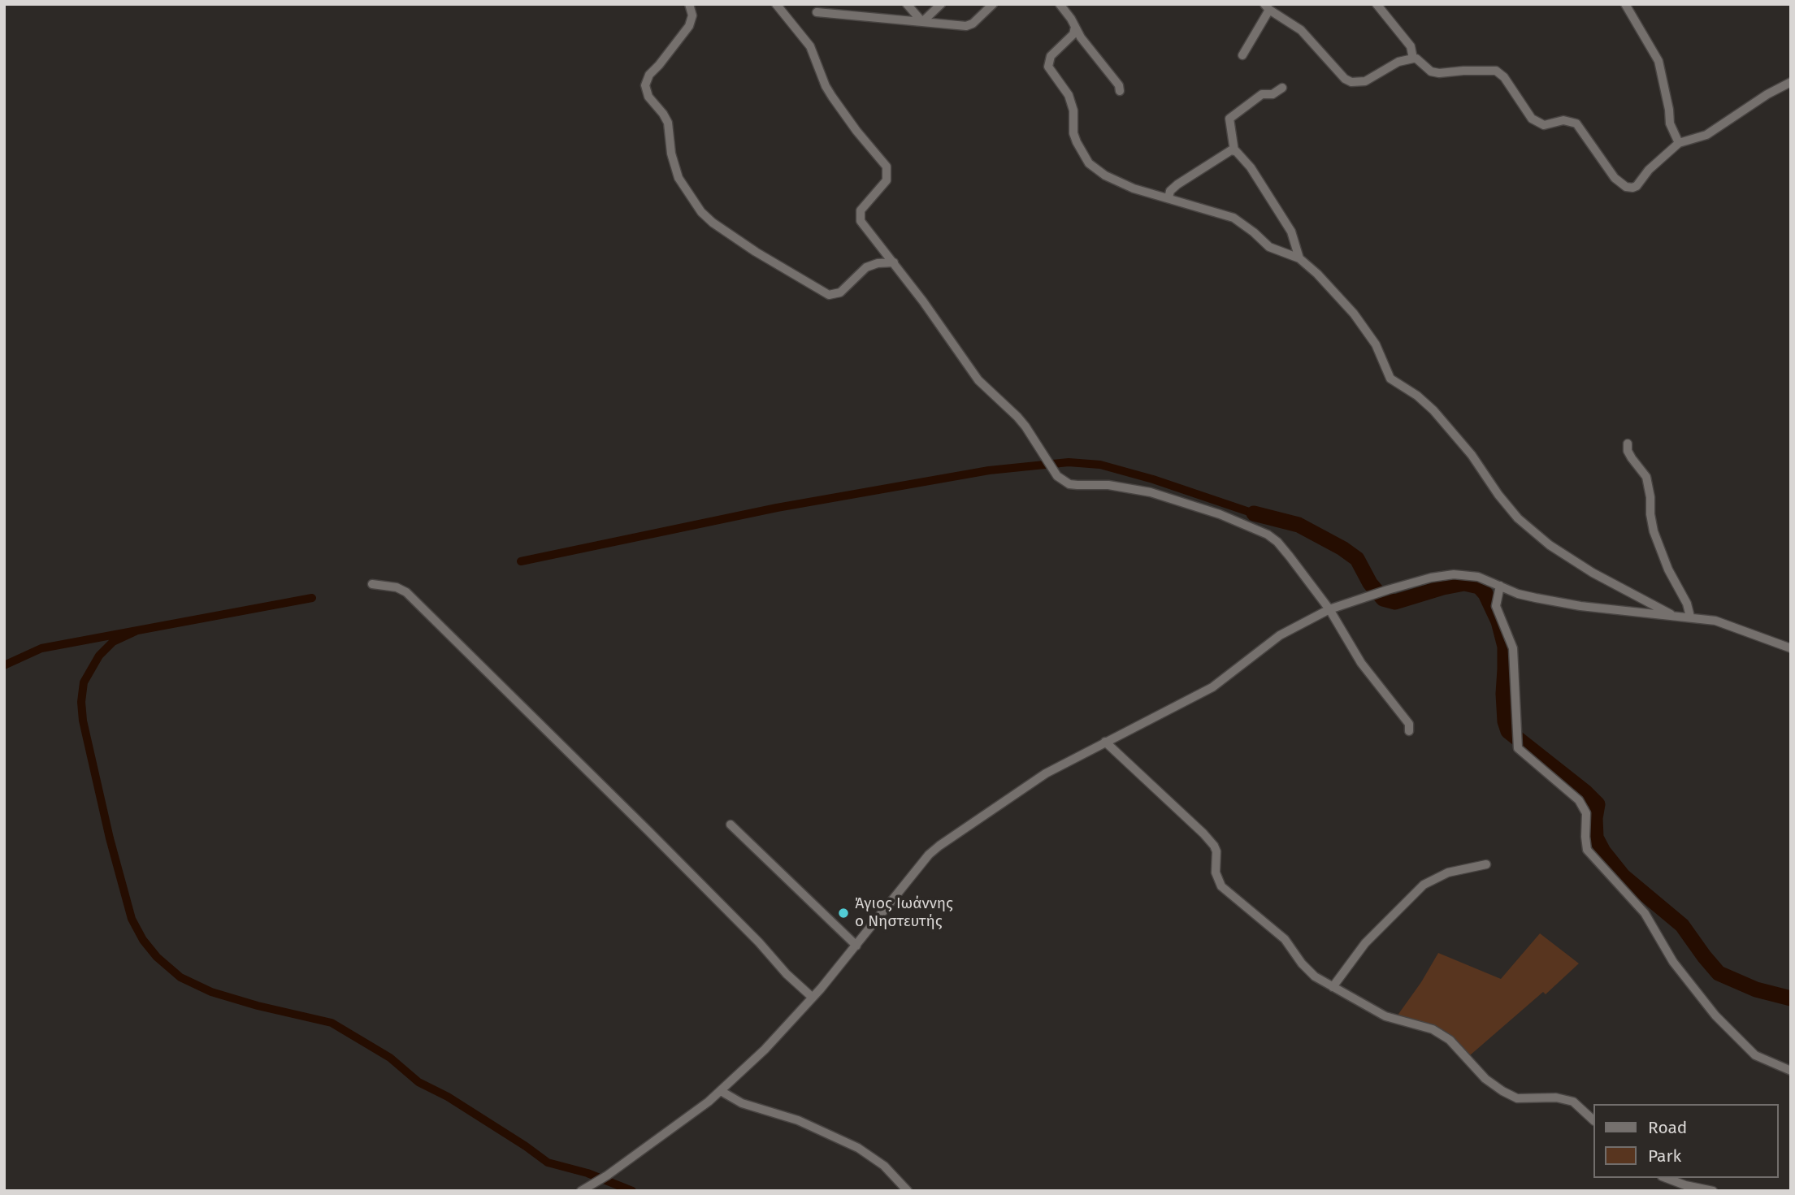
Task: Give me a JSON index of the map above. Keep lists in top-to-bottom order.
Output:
{
  "places": ["Άγιος Ιωάννης ο Νηστευτής"],
  "legend": ["Road", "Park"]
}
